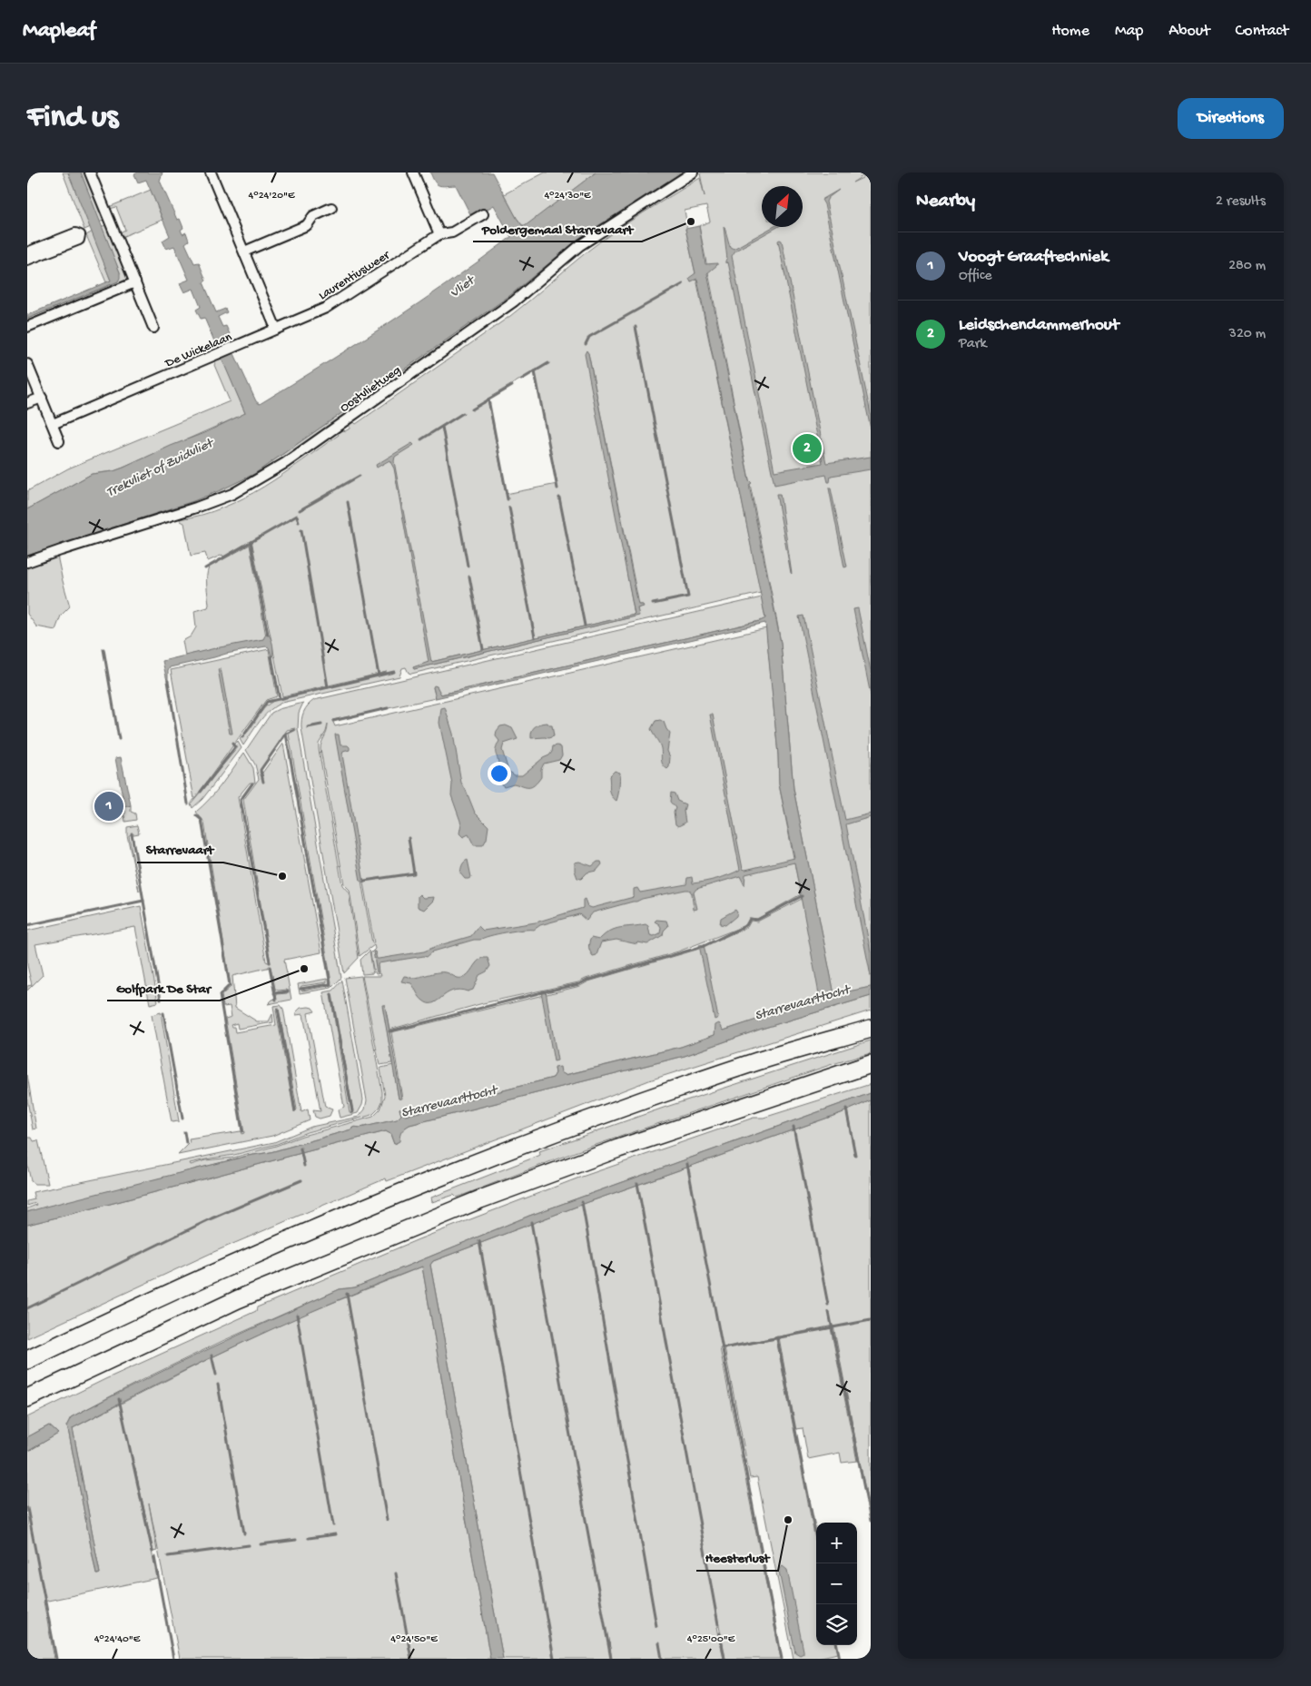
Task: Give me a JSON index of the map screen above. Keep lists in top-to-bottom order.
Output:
{
  "streets": {
    "street": ["Laurentiusweer", "De Wickelaan", "Oostvlietweg"]
  },
  "crossings": [
    ["Laurentiusweer", "De Wickelaan"]
  ],
  "water": ["Vliet", "Trekvliet of Zuidvliet", "Starrevaarttocht"],
  "places": [
    "Poldergemaal Starrevaart",
    "Starrevaart",
    "Golfpark De Star",
    "Heesterlust"
  ],
  "north": "top right",
  "page": {
    "header": "Mapleaf",
    "nav": [
      "Home",
      "Map",
      "About",
      "Contact"
    ],
    "buttons": "Directions",
    "title": "Find us",
    "heading": ["Nearby", "2 results"],
    "list": [
      {
        "mark": "1",
        "name": "Voogt Graaftechniek",
        "note": "Office",
        "value": "280 m"
      },
      {
        "mark": "2",
        "name": "Leidschendammerhout",
        "note": "Park",
        "value": "320 m"
      }
    ],
    "pins": ["2", "1"],
    "map_buttons": ["+", "−"]
  },
  "coordinates": [
    "4°24'20\"E",
    "4°24'30\"E",
    "4°24'40\"E",
    "4°24'50\"E",
    "4°25'00\"E"
  ]
}
